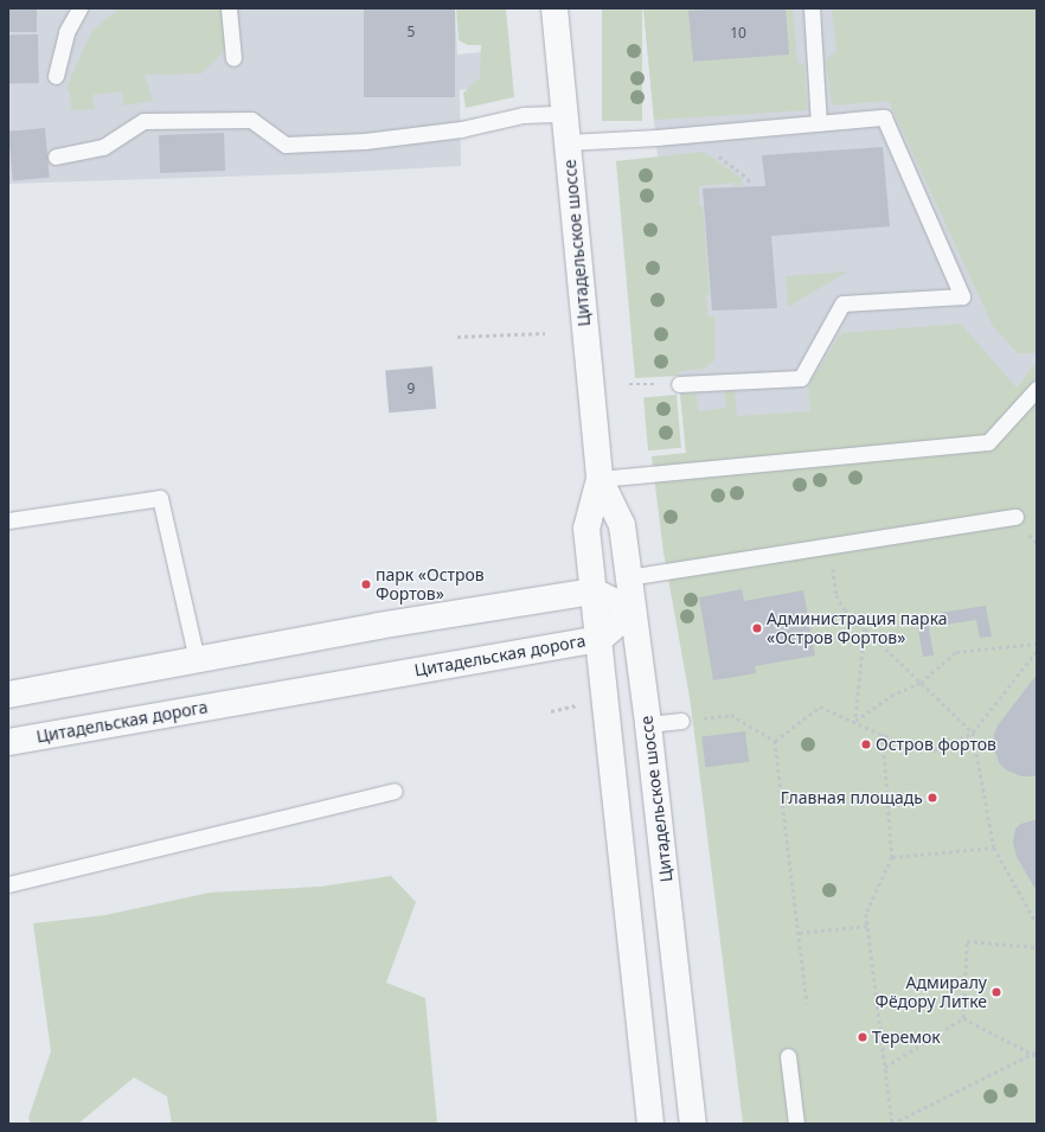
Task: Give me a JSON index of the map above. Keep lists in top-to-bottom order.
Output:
{
  "streets": {
    "street": ["Цитадельское шоссе", "Цитадельская дорога"]
  },
  "crossings": [
    ["Цитадельское шоссе", "Цитадельская дорога"]
  ],
  "places": [
    "парк «Остров Фортов»",
    "Администрация парка «Остров Фортов»",
    "Остров фортов",
    "Главная площадь",
    "Адмиралу Фёдору Литке",
    "Теремок"
  ],
  "house_numbers": ["5", "10", "9"]
}
